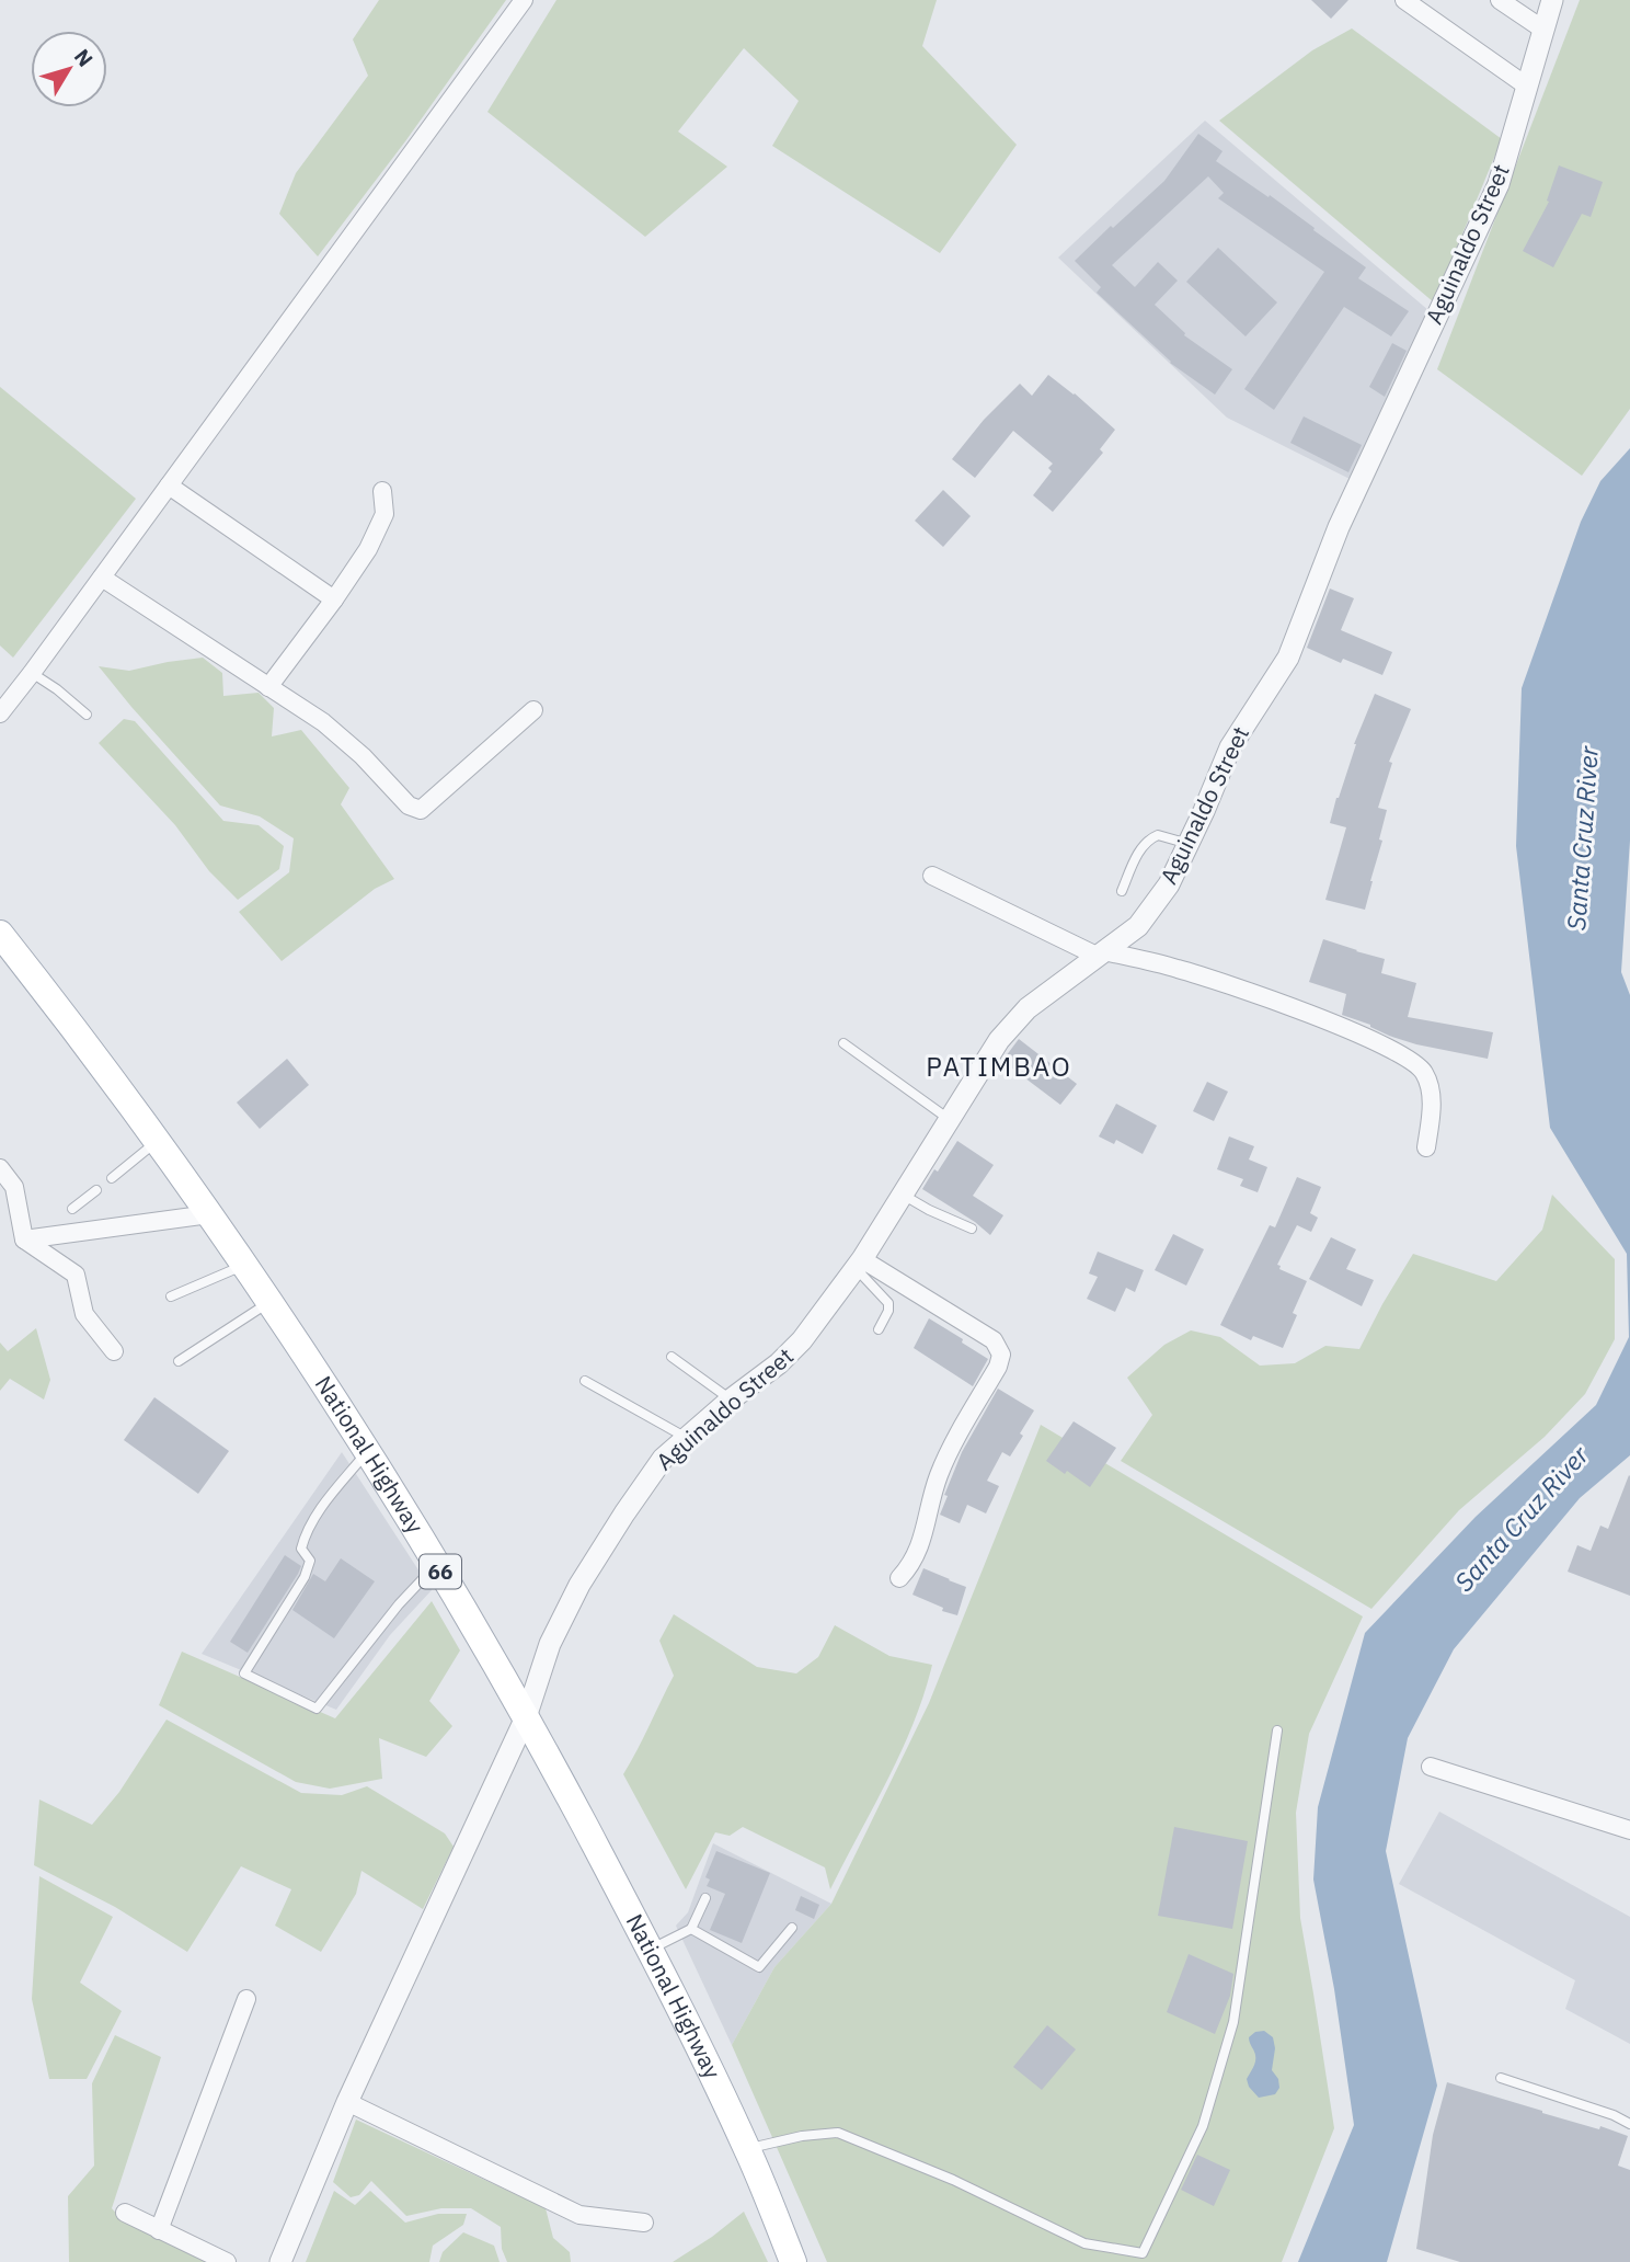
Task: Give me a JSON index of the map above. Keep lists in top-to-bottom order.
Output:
{
  "streets": {
    "main road": ["National Highway", "66"],
    "street": ["Aguinaldo Street"]
  },
  "crossings": [
    ["Aguinaldo Street", "National Highway"]
  ],
  "districts": ["PATIMBAO"],
  "water": ["Santa Cruz River"],
  "north": "top right"
}
